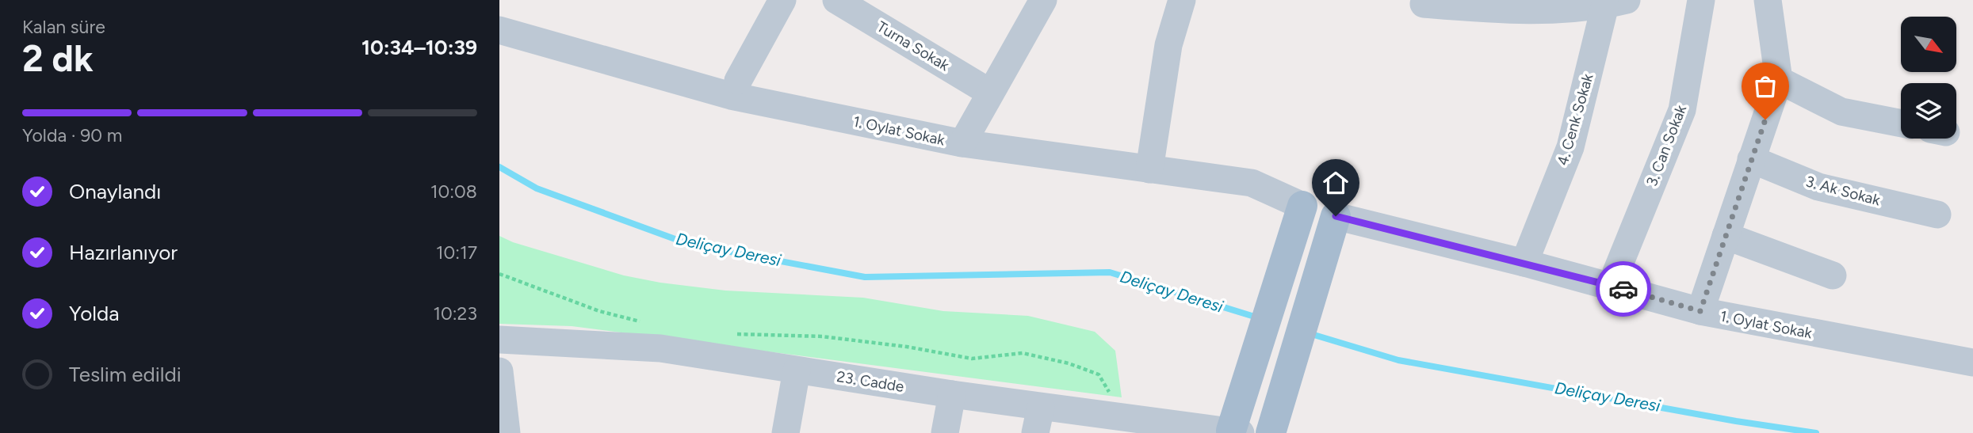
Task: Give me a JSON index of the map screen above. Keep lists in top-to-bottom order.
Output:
{
  "streets": {
    "street": [
      "Turna Sokak",
      "4. Cenk Sokak",
      "1. Oylat Sokak",
      "3. Can Sokak",
      "3. Ak Sokak",
      "23. Cadde"
    ]
  },
  "crossings": [
    ["4. Cenk Sokak", "1. Oylat Sokak"],
    ["1. Oylat Sokak", "3. Can Sokak"]
  ],
  "water": ["Deliçay Deresi"],
  "north": "bottom right",
  "page": {
    "heading": ["2 dk", "Kalan süre", "10:34–10:39"],
    "bar": "Yolda · 90 m",
    "list": [
      ["Onaylandı", "10:08"],
      ["Hazırlanıyor", "10:17"],
      ["Yolda", "10:23"],
      "Teslim edildi"
    ]
  }
}
